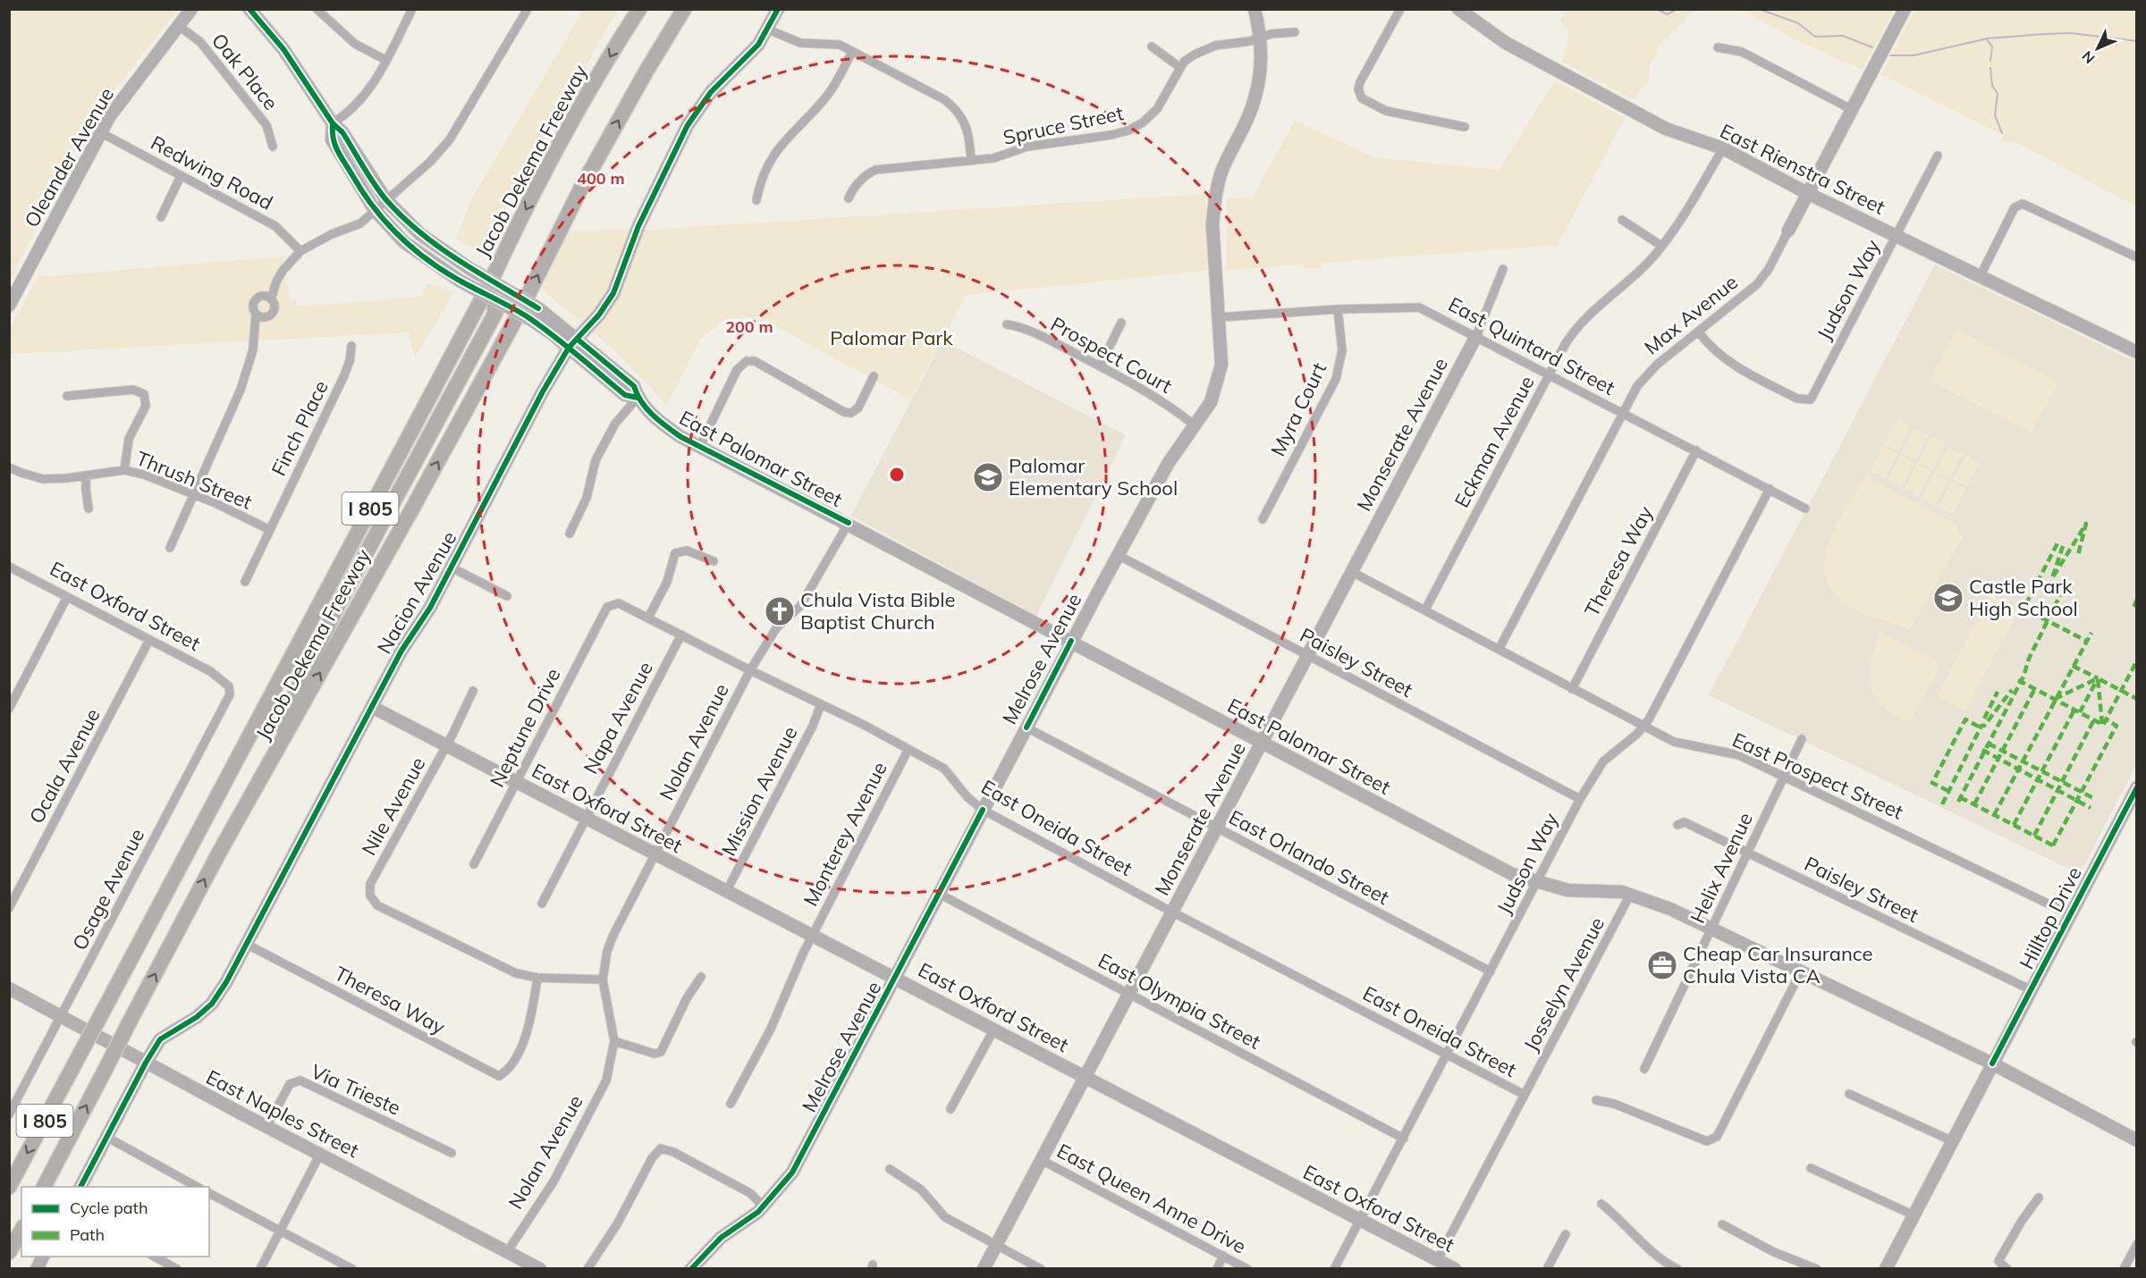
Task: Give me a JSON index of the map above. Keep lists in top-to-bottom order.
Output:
{
  "streets": {
    "highway": ["Jacob Dekema Freeway", "I 805"],
    "street": [
      "Oak Place",
      "Spruce Street",
      "Oleander Avenue",
      "East Rienstra Street",
      "Redwing Road",
      "Judson Way",
      "Max Avenue",
      "East Quintard Street",
      "Prospect Court",
      "Myra Court",
      "Finch Place",
      "Monserate Avenue",
      "Eckman Avenue",
      "East Palomar Street",
      "Thrush Street",
      "Theresa Way",
      "Nacion Avenue",
      "East Oxford Street",
      "Melrose Avenue",
      "Paisley Street",
      "Napa Avenue",
      "Neptune Drive",
      "Nolan Avenue",
      "Ocala Avenue",
      "East Prospect Street",
      "Mission Avenue",
      "Nile Avenue",
      "East Oneida Street",
      "Monterey Avenue",
      "East Orlando Street",
      "Helix Avenue",
      "Osage Avenue",
      "Hilltop Drive",
      "Josselyn Avenue",
      "East Olympia Street",
      "Via Trieste",
      "East Naples Street",
      "East Queen Anne Drive"
    ]
  },
  "crossings": [
    ["Oak Place", "Oleander Avenue"],
    ["Spruce Street", "Melrose Avenue"],
    ["Oleander Avenue", "Redwing Road"],
    ["East Rienstra Street", "Judson Way"],
    ["East Rienstra Street", "Max Avenue"],
    ["East Rienstra Street", "Eckman Avenue"],
    ["Judson Way", "Max Avenue"],
    ["Judson Way", "East Quintard Street"],
    ["Judson Way", "East Palomar Street"],
    ["Judson Way", "East Oxford Street"],
    ["Judson Way", "Paisley Street"],
    ["Judson Way", "East Prospect Street"],
    ["Judson Way", "East Oneida Street"],
    ["Judson Way", "East Orlando Street"],
    ["Judson Way", "East Olympia Street"],
    ["Max Avenue", "East Quintard Street"],
    ["Max Avenue", "East Prospect Street"],
    ["East Quintard Street", "Myra Court"],
    ["East Quintard Street", "Monserate Avenue"],
    ["East Quintard Street", "Eckman Avenue"],
    ["East Quintard Street", "Theresa Way"],
    ["East Quintard Street", "Melrose Avenue"],
    ["Prospect Court", "Melrose Avenue"],
    ["Finch Place", "Thrush Street"],
    ["Monserate Avenue", "East Palomar Street"],
    ["Monserate Avenue", "East Oxford Street"],
    ["Monserate Avenue", "Paisley Street"],
    ["Monserate Avenue", "East Prospect Street"],
    ["Monserate Avenue", "East Oneida Street"],
    ["Monserate Avenue", "East Orlando Street"],
    ["Monserate Avenue", "East Olympia Street"],
    ["Monserate Avenue", "East Queen Anne Drive"],
    ["Eckman Avenue", "East Prospect Street"],
    ["East Palomar Street", "Nacion Avenue"],
    ["East Palomar Street", "Melrose Avenue"],
    ["East Palomar Street", "Nolan Avenue"],
    ["East Palomar Street", "Helix Avenue"],
    ["East Palomar Street", "Hilltop Drive"],
    ["East Palomar Street", "Josselyn Avenue"],
    ["Theresa Way", "Nacion Avenue"],
    ["Theresa Way", "East Prospect Street"],
    ["Theresa Way", "Nile Avenue"],
    ["Nacion Avenue", "East Oxford Street"],
    ["Nacion Avenue", "East Naples Street"],
    ["East Oxford Street", "Melrose Avenue"],
    ["East Oxford Street", "Napa Avenue"],
    ["East Oxford Street", "Neptune Drive"],
    ["East Oxford Street", "Nolan Avenue"],
    ["East Oxford Street", "Ocala Avenue"],
    ["East Oxford Street", "Mission Avenue"],
    ["East Oxford Street", "Nile Avenue"],
    ["East Oxford Street", "Monterey Avenue"],
    ["East Oxford Street", "Osage Avenue"],
    ["East Oxford Street", "Josselyn Avenue"],
    ["Melrose Avenue", "Paisley Street"],
    ["Melrose Avenue", "East Oneida Street"],
    ["Melrose Avenue", "East Orlando Street"],
    ["Melrose Avenue", "East Olympia Street"],
    ["Paisley Street", "Helix Avenue"],
    ["Paisley Street", "Hilltop Drive"],
    ["Napa Avenue", "East Oneida Street"],
    ["Neptune Drive", "East Oneida Street"],
    ["Nolan Avenue", "East Oneida Street"],
    ["Nolan Avenue", "East Naples Street"],
    ["East Prospect Street", "Helix Avenue"],
    ["East Prospect Street", "Hilltop Drive"],
    ["Mission Avenue", "East Oneida Street"],
    ["East Oneida Street", "Monterey Avenue"],
    ["East Oneida Street", "Josselyn Avenue"],
    ["Osage Avenue", "East Naples Street"],
    ["Via Trieste", "East Naples Street"]
  ],
  "parks": ["Palomar Park"],
  "places": {
    "school or university": ["Palomar Elementary School", "Castle Park High School"],
    "church": ["Chula Vista Bible Baptist Church"],
    "office": ["Cheap Car Insurance Chula Vista CA"]
  },
  "legend": ["Cycle path", "Path"],
  "north": "bottom left",
  "rings": ["400 m", "200 m"]
}
